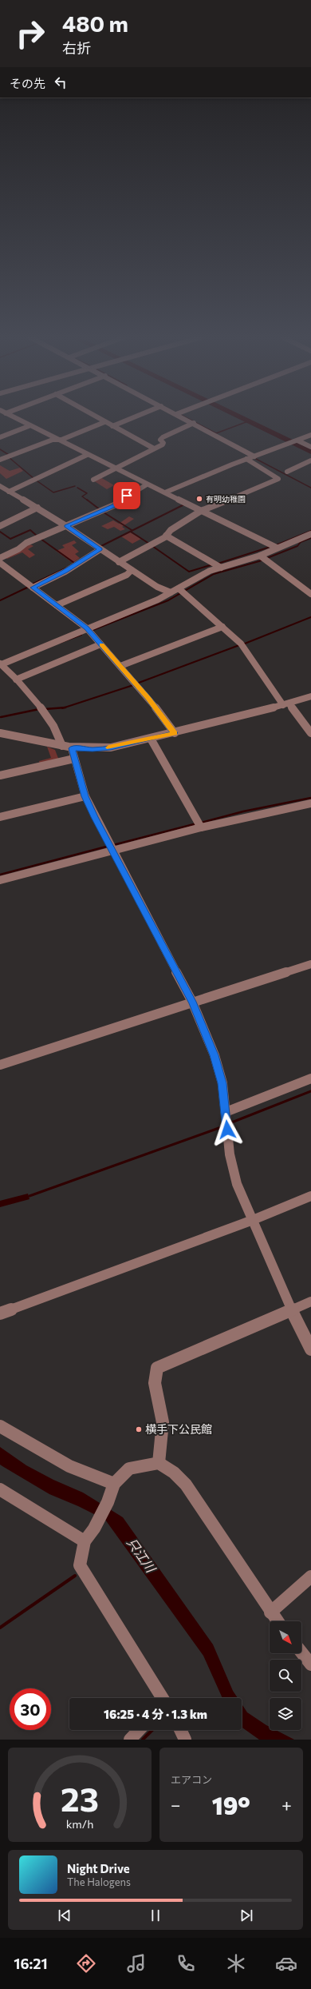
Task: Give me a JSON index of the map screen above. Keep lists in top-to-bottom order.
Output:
{
  "water": ["只江川"],
  "places": ["有明幼稚園", "横手下公民館"],
  "north": "bottom right",
  "page": {
    "turn": ["480 m", "右折"],
    "then": "その先",
    "limit": "30",
    "trip": "16:25 · 4 分 · 1.3 km",
    "tile": "エアコン",
    "heat": ["−", "19°", "+"],
    "song": ["Night Drive", "The Halogens"],
    "tabs": "16:21",
    "gauge": ["23", "km/h"]
  }
}
